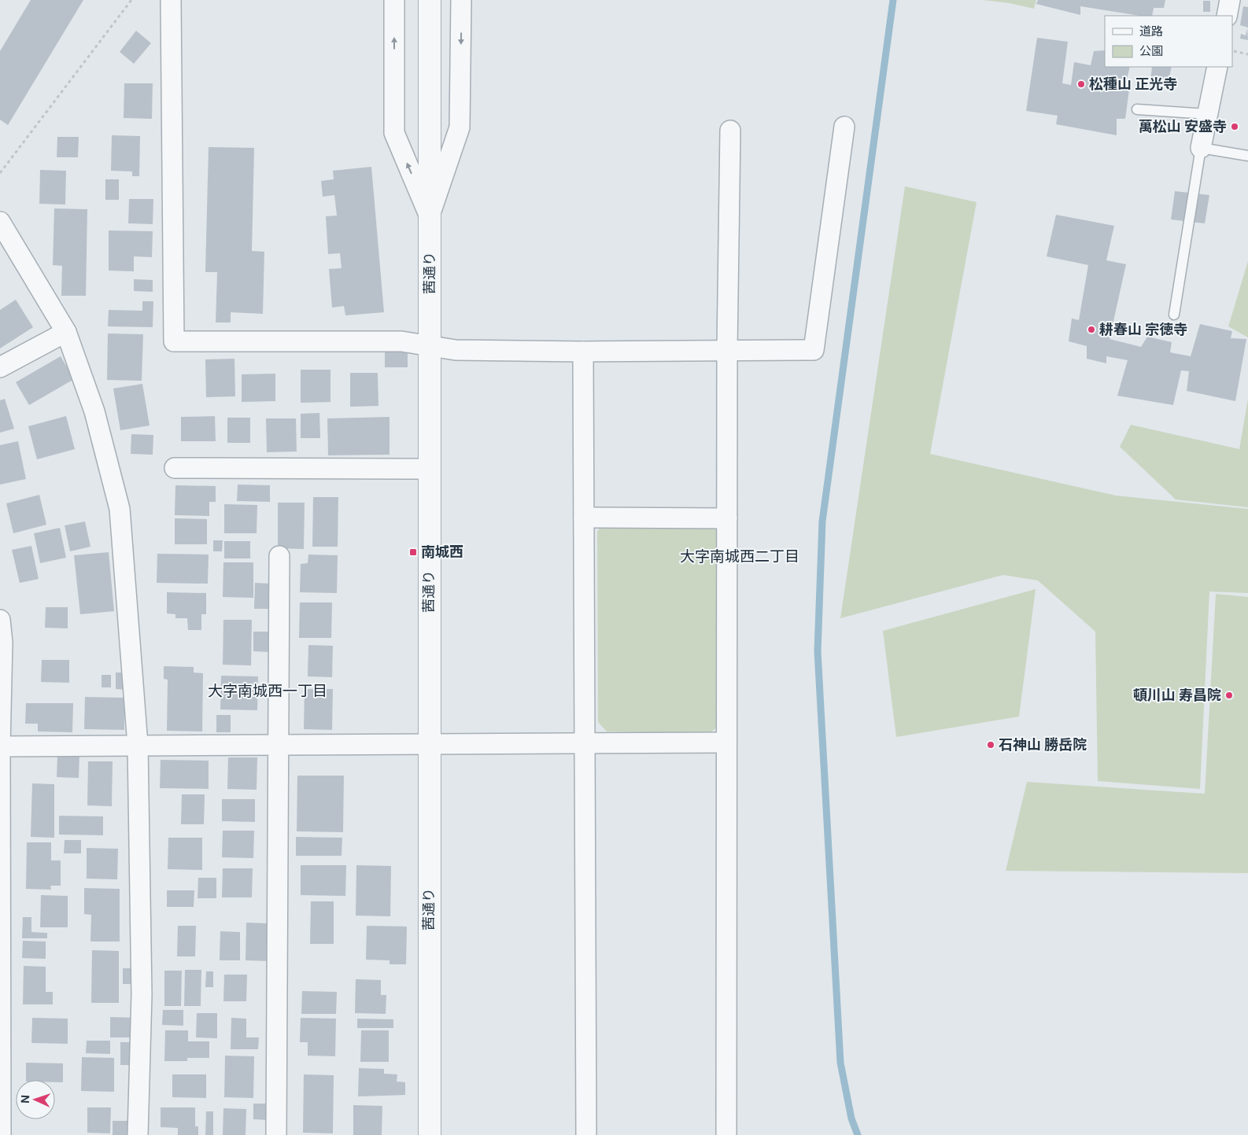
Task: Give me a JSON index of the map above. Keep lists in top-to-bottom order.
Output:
{
  "streets": {
    "street": ["茜通り"]
  },
  "districts": ["大字南城西二丁目", "大字南城西一丁目"],
  "places": {
    "other": [
      "松種山 正光寺",
      "萬松山 安盛寺",
      "耕春山 宗徳寺",
      "頓川山 寿昌院",
      "石神山 勝岳院"
    ],
    "transit": ["南城西"]
  },
  "legend": ["道路", "公園"],
  "north": "left"
}
